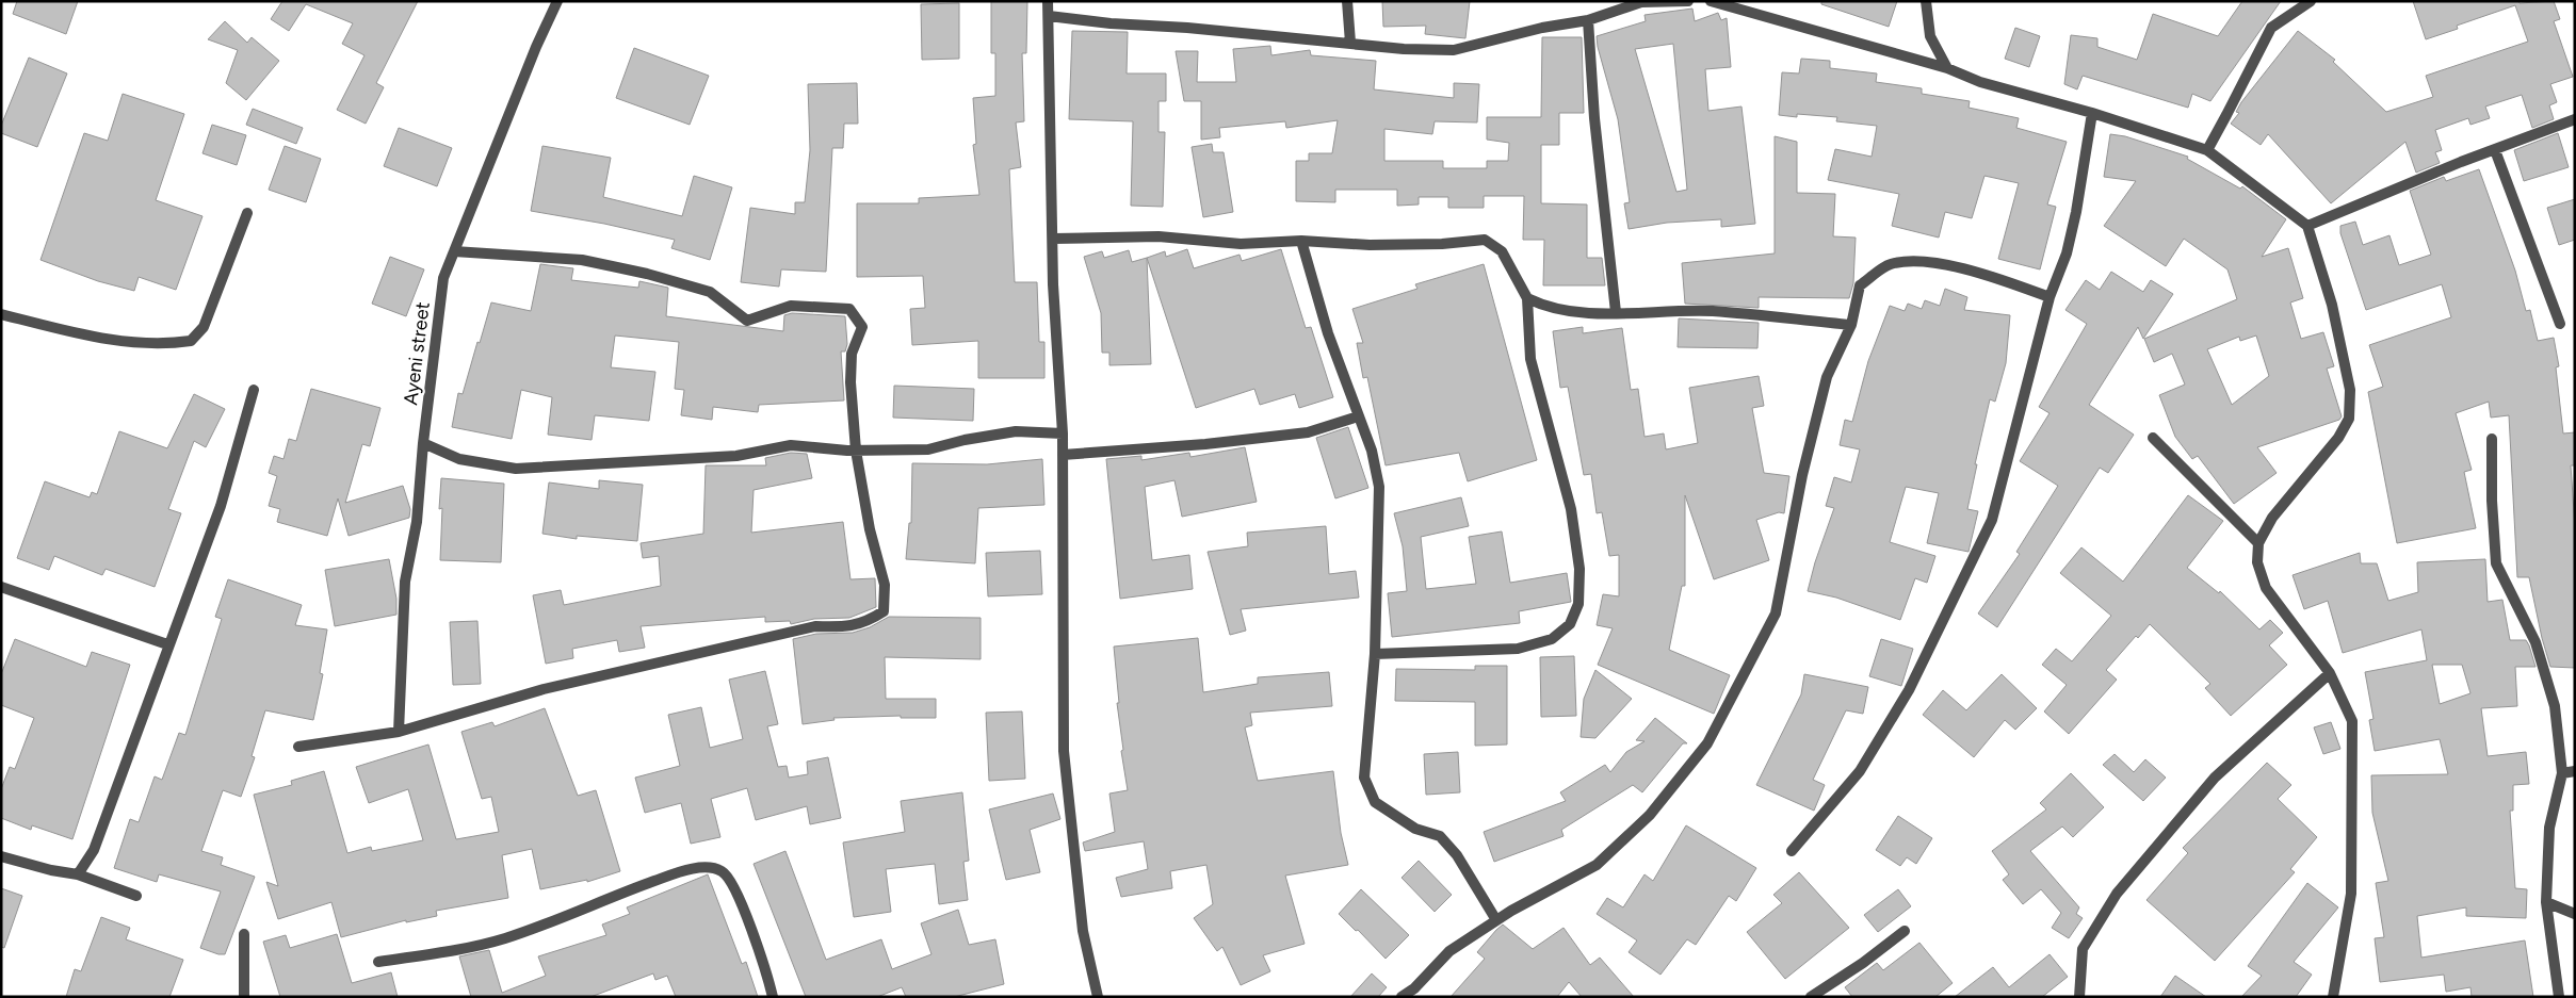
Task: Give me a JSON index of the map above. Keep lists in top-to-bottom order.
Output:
{
  "streets": {
    "street": ["Ayeni street"]
  }
}
